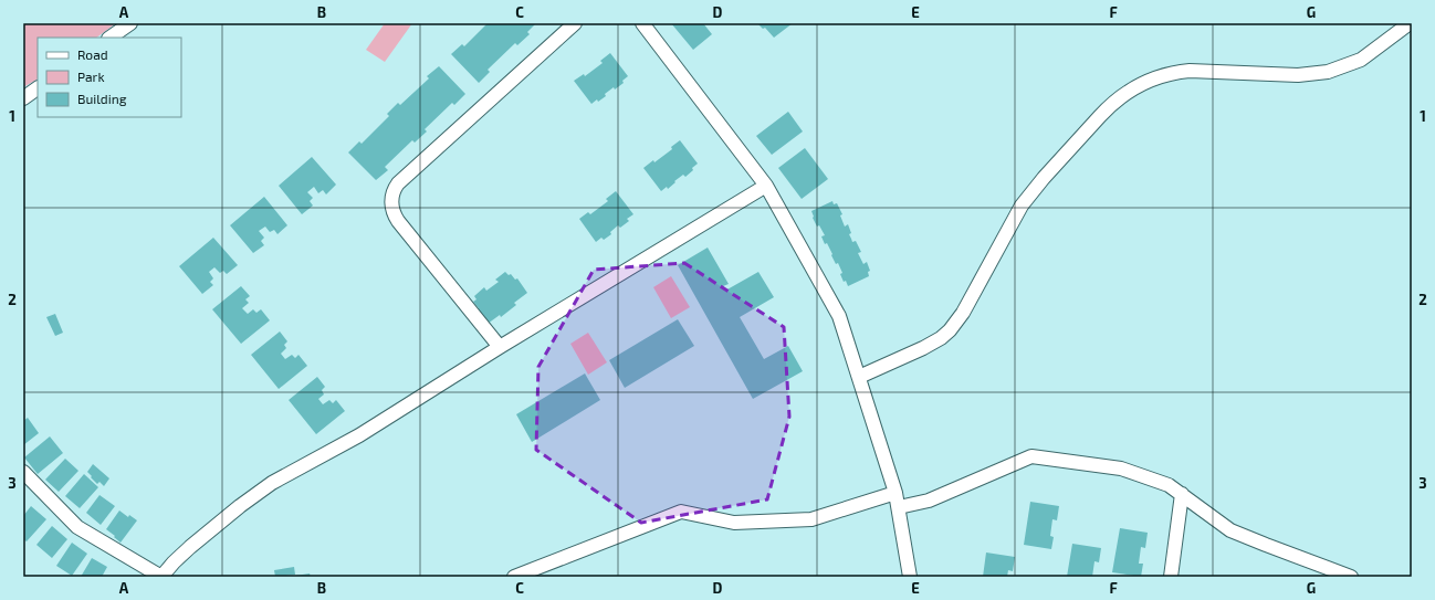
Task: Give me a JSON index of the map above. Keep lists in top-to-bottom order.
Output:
{
  "legend": ["Road", "Park", "Building"],
  "grid": {
    "columns": [
      "A",
      "B",
      "C",
      "D",
      "E",
      "F",
      "G"
    ],
    "rows": ["1", "2", "3"]
  }
}
